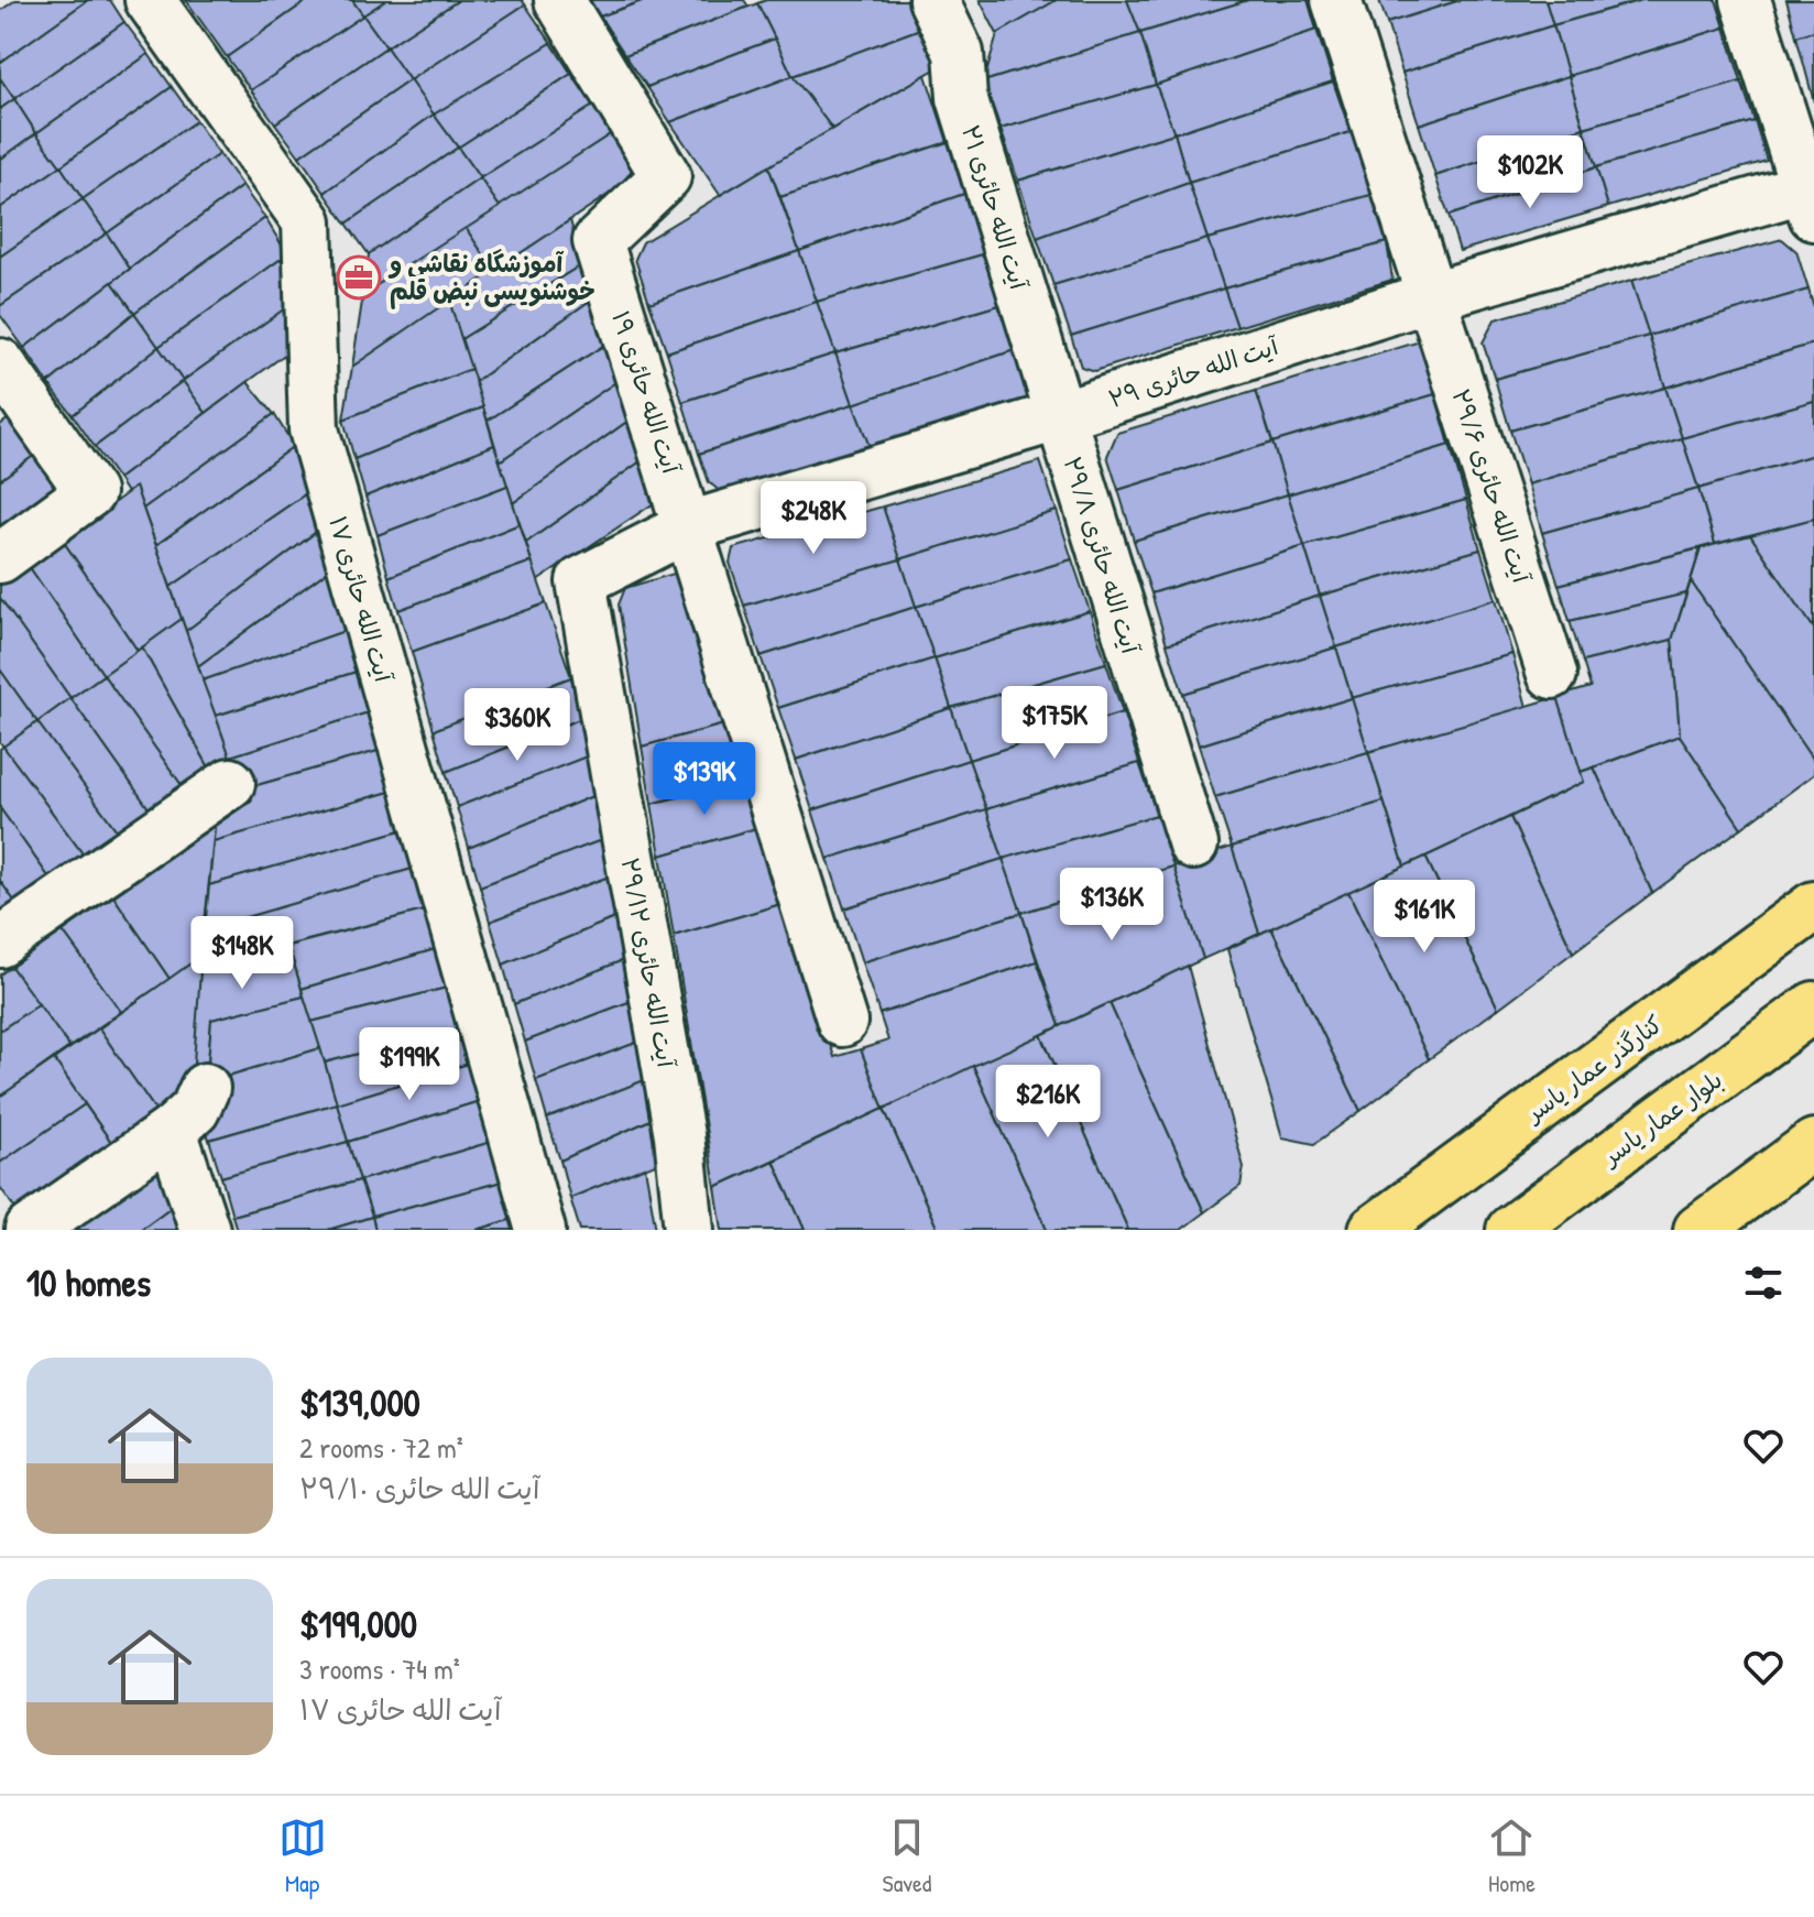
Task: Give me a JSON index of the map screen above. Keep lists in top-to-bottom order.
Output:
{
  "streets": {
    "main road": ["کنارگذر عمار یاسر", "بلوار عمار یاسر"],
    "street": [
      "آیت الله حائری ۲۱",
      "آیت الله حائری ۲۹",
      "آیت الله حائری ۱۹",
      "آیت الله حائری ۲۹/۶",
      "آیت الله حائری ۲۹/۸",
      "آیت الله حائری ۱۷",
      "آیت الله حائری ۲۹/۱۲"
    ]
  },
  "crossings": [
    ["آیت الله حائری ۲۱", "آیت الله حائری ۲۹"],
    ["آیت الله حائری ۲۱", "آیت الله حائری ۲۹/۸"],
    ["آیت الله حائری ۲۹", "آیت الله حائری ۱۹"],
    ["آیت الله حائری ۲۹", "آیت الله حائری ۲۹/۶"],
    ["آیت الله حائری ۲۹", "آیت الله حائری ۲۹/۸"],
    ["آیت الله حائری ۲۹", "آیت الله حائری ۲۹/۱۲"]
  ],
  "places": {
    "office": ["آموزشگاه نقاشی و خوشنویسی نبض قلم"]
  },
  "page": {
    "price": [
      "$102K",
      "$248K",
      "$175K",
      "$360K",
      "$139K",
      "$136K",
      "$161K",
      "$148K",
      "$199K",
      "$216K"
    ],
    "heading": "10 homes",
    "list": [
      {
        "name": "$139,000",
        "note": "2 rooms · 72 m² · آیت الله حائری ۲۹/۱۰"
      },
      {
        "name": "$199,000",
        "note": "3 rooms · 74 m² · آیت الله حائری ۱۷"
      }
    ],
    "tabs": ["Map", "Saved", "Home"]
  }
}
